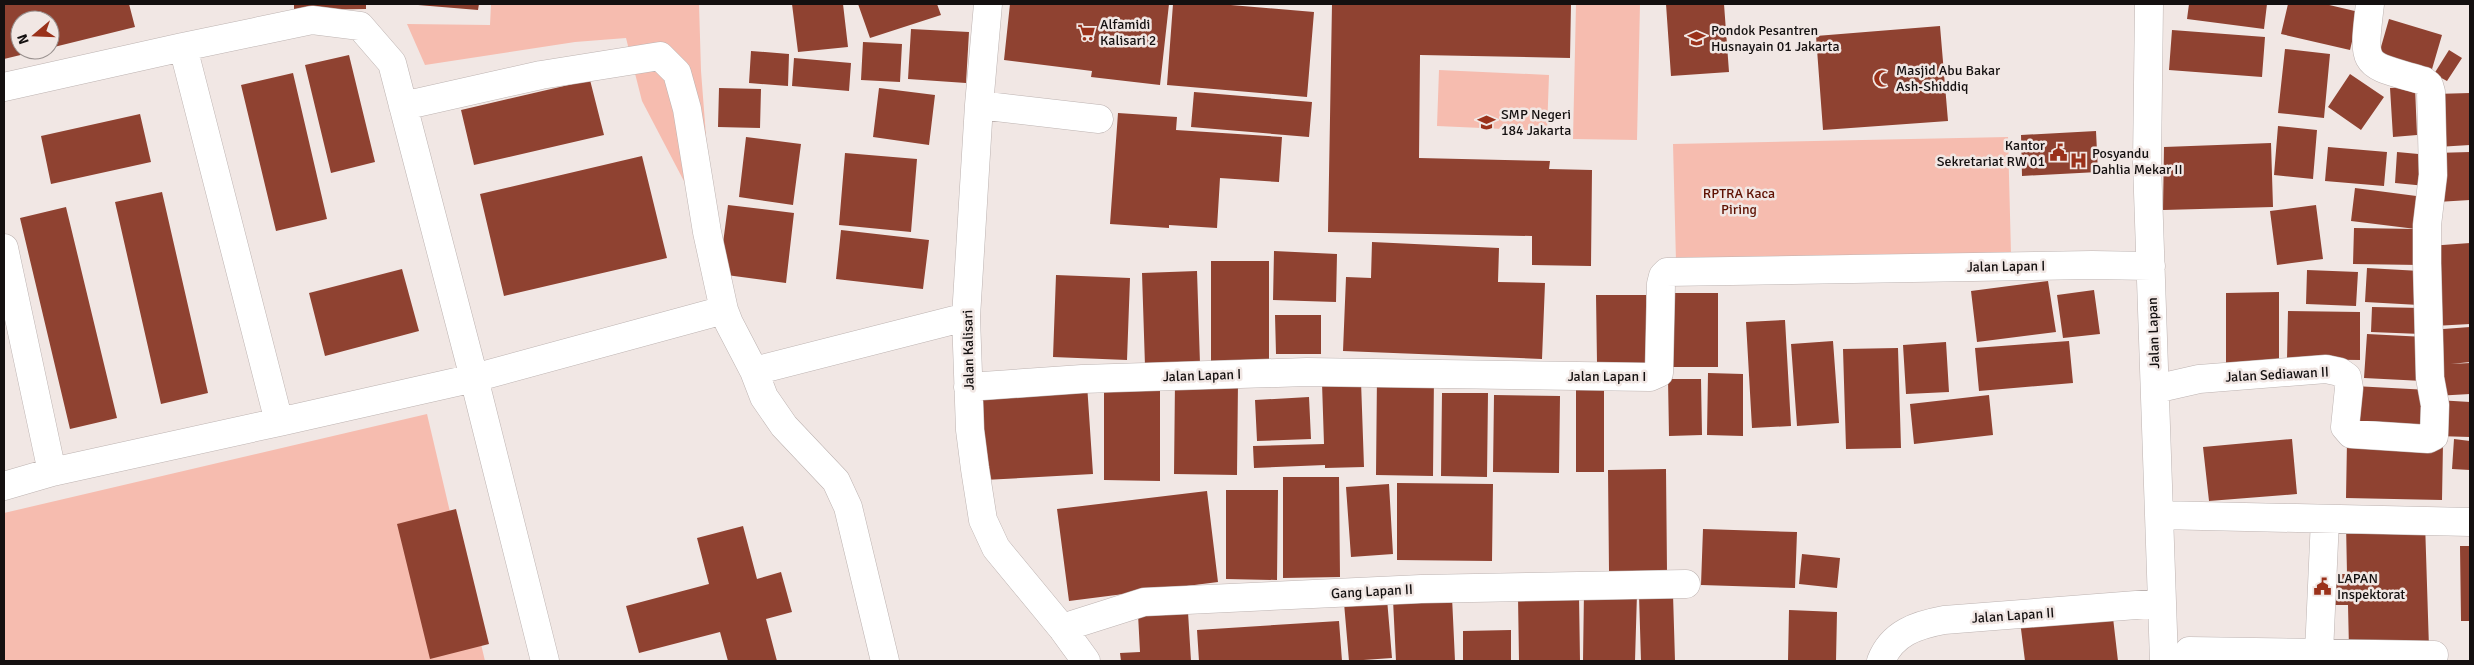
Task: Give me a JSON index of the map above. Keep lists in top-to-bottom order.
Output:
{
  "streets": {
    "street": [
      "Jalan Lapan I",
      "Jalan Lapan",
      "Jalan Kalisari",
      "Jalan Sediawan II",
      "Gang Lapan II",
      "Jalan Lapan II"
    ]
  },
  "crossings": [
    ["Jalan Lapan I", "Jalan Lapan"],
    ["Jalan Lapan I", "Jalan Kalisari"],
    ["Jalan Lapan", "Jalan Sediawan II"],
    ["Jalan Lapan", "Jalan Lapan II"],
    ["Jalan Kalisari", "Gang Lapan II"]
  ],
  "parks": ["RPTRA Kaca Piring"],
  "places": {
    "supermarket": ["Alfamidi Kalisari 2"],
    "school or university": ["Pondok Pesantren Husnayain 01 Jakarta", "SMP Negeri 184 Jakarta"],
    "mosque": ["Masjid Abu Bakar Ash-Shiddiq"],
    "public building": ["Kantor Sekretariat RW 01", "LAPAN Inspektorat"],
    "hospital": ["Posyandu Dahlia Mekar II"]
  },
  "north": "left"
}
